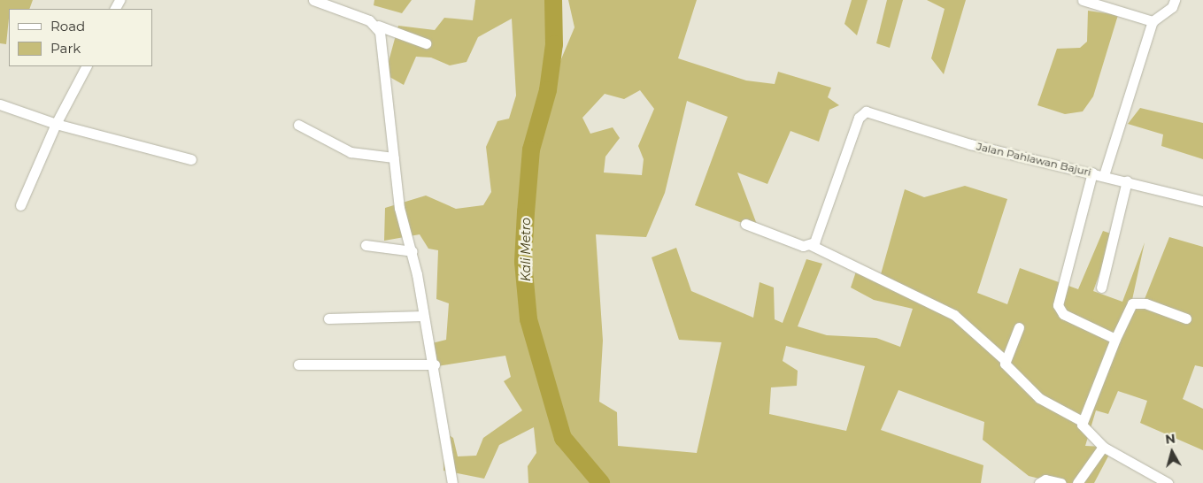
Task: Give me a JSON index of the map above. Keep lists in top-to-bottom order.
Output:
{
  "streets": {
    "street": ["Jalan Pahlawan Bajuri"]
  },
  "water": ["Kali Metro"],
  "legend": ["Road", "Park"],
  "north": "top"
}
